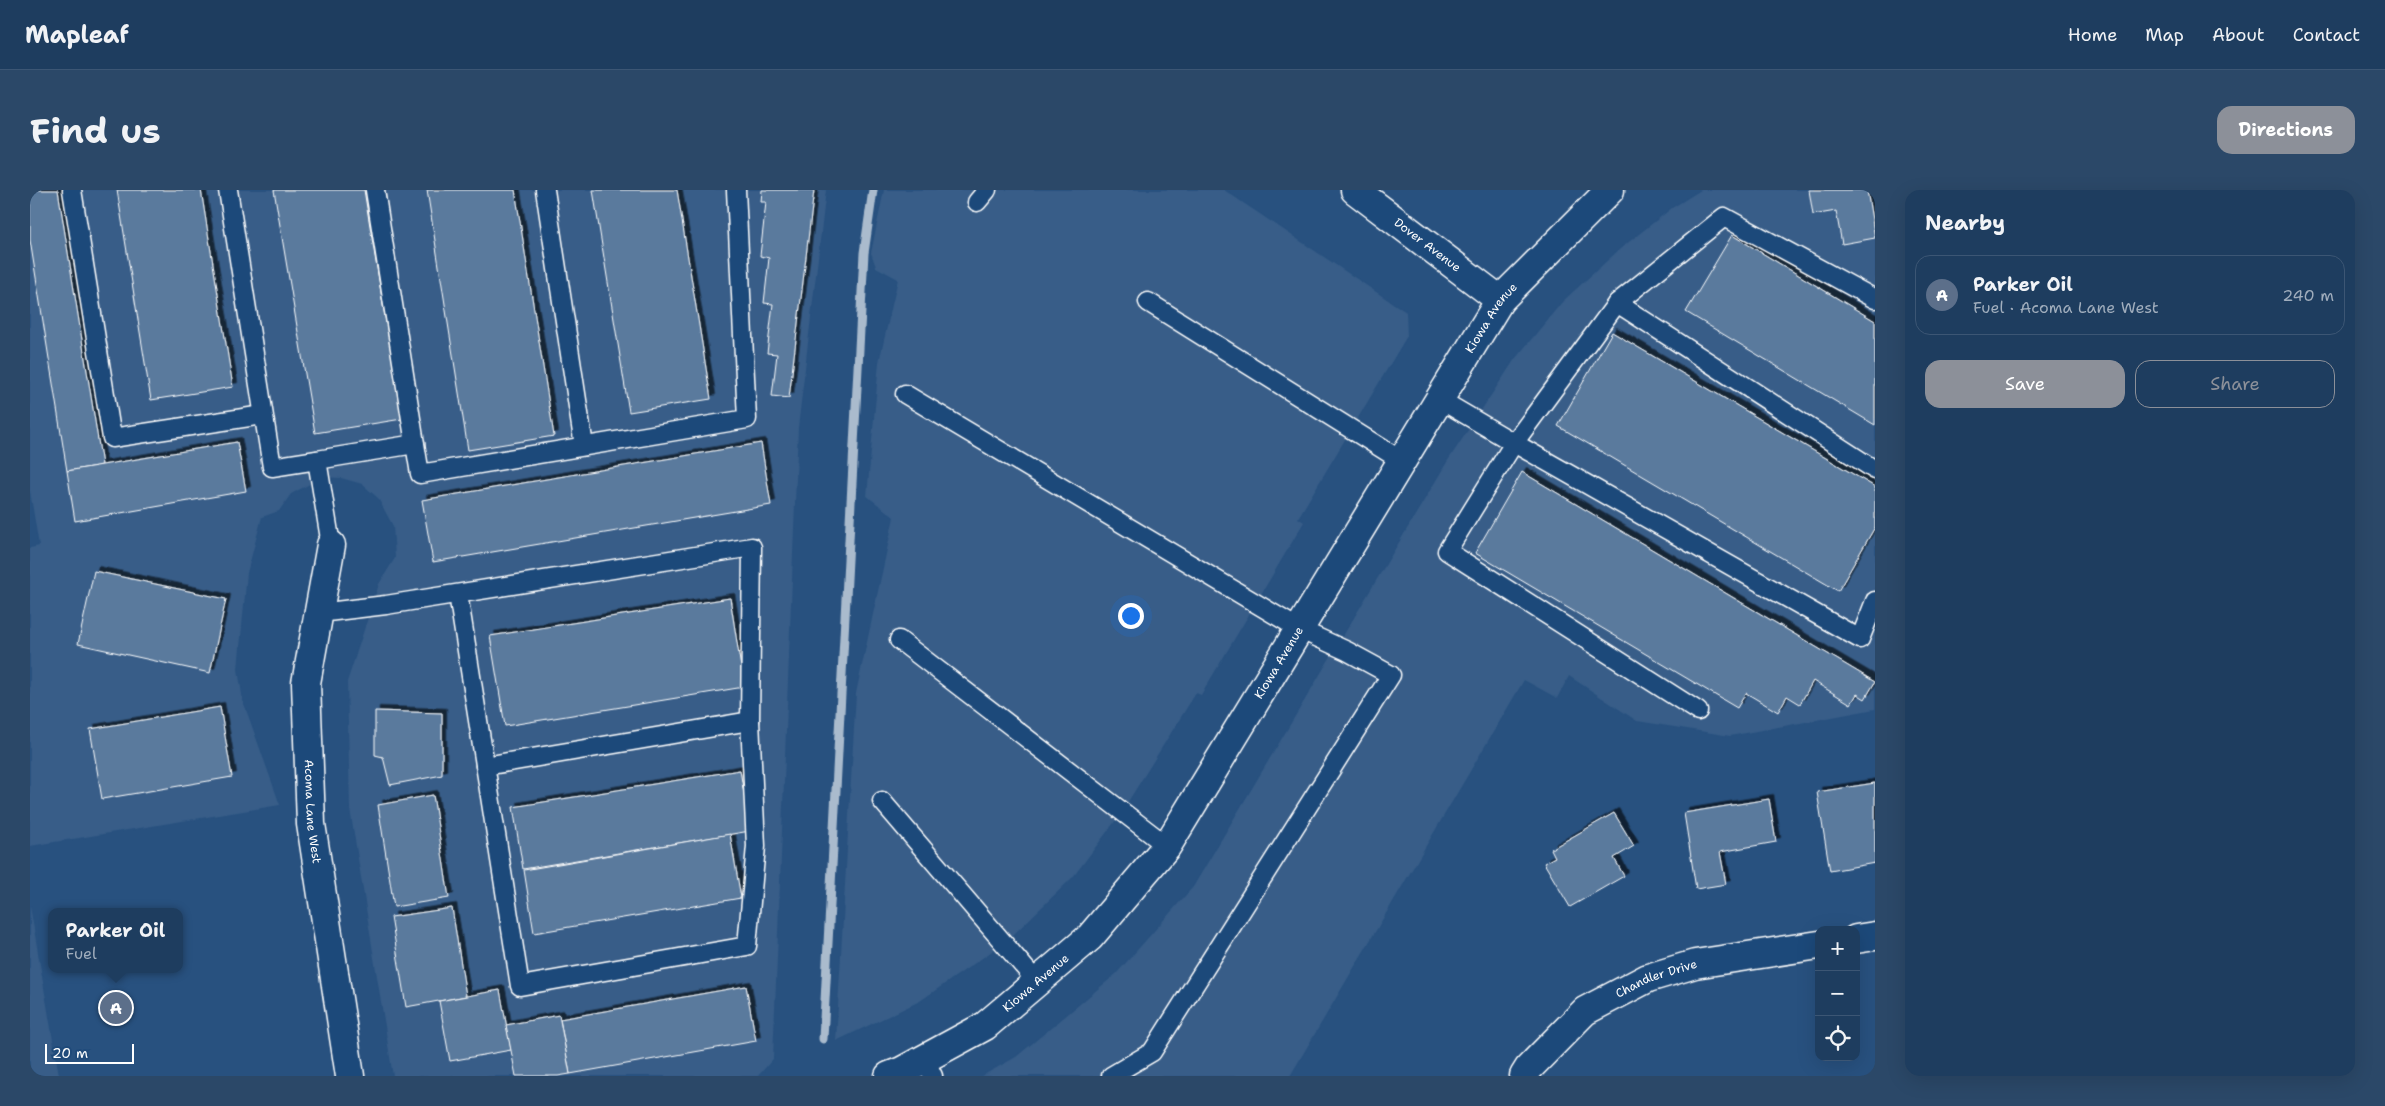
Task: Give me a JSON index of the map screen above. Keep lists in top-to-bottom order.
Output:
{
  "streets": {
    "street": [
      "Dover Avenue",
      "Kiowa Avenue",
      "Acoma Lane West",
      "Chandler Drive"
    ]
  },
  "crossings": [
    ["Dover Avenue", "Kiowa Avenue"]
  ],
  "scale_bar": "20 m",
  "page": {
    "header": "Mapleaf",
    "nav": [
      "Home",
      "Map",
      "About",
      "Contact"
    ],
    "buttons": [
      "Directions",
      ["Save", "Share"]
    ],
    "title": "Find us",
    "heading": "Nearby",
    "list": [
      {
        "mark": "A",
        "name": "Parker Oil",
        "note": "Fuel · Acoma Lane West",
        "value": "240 m"
      }
    ],
    "popup": ["Parker Oil", "Fuel"],
    "map_buttons": ["+", "−"],
    "pins": "A",
    "scale": "20 m"
  }
}
